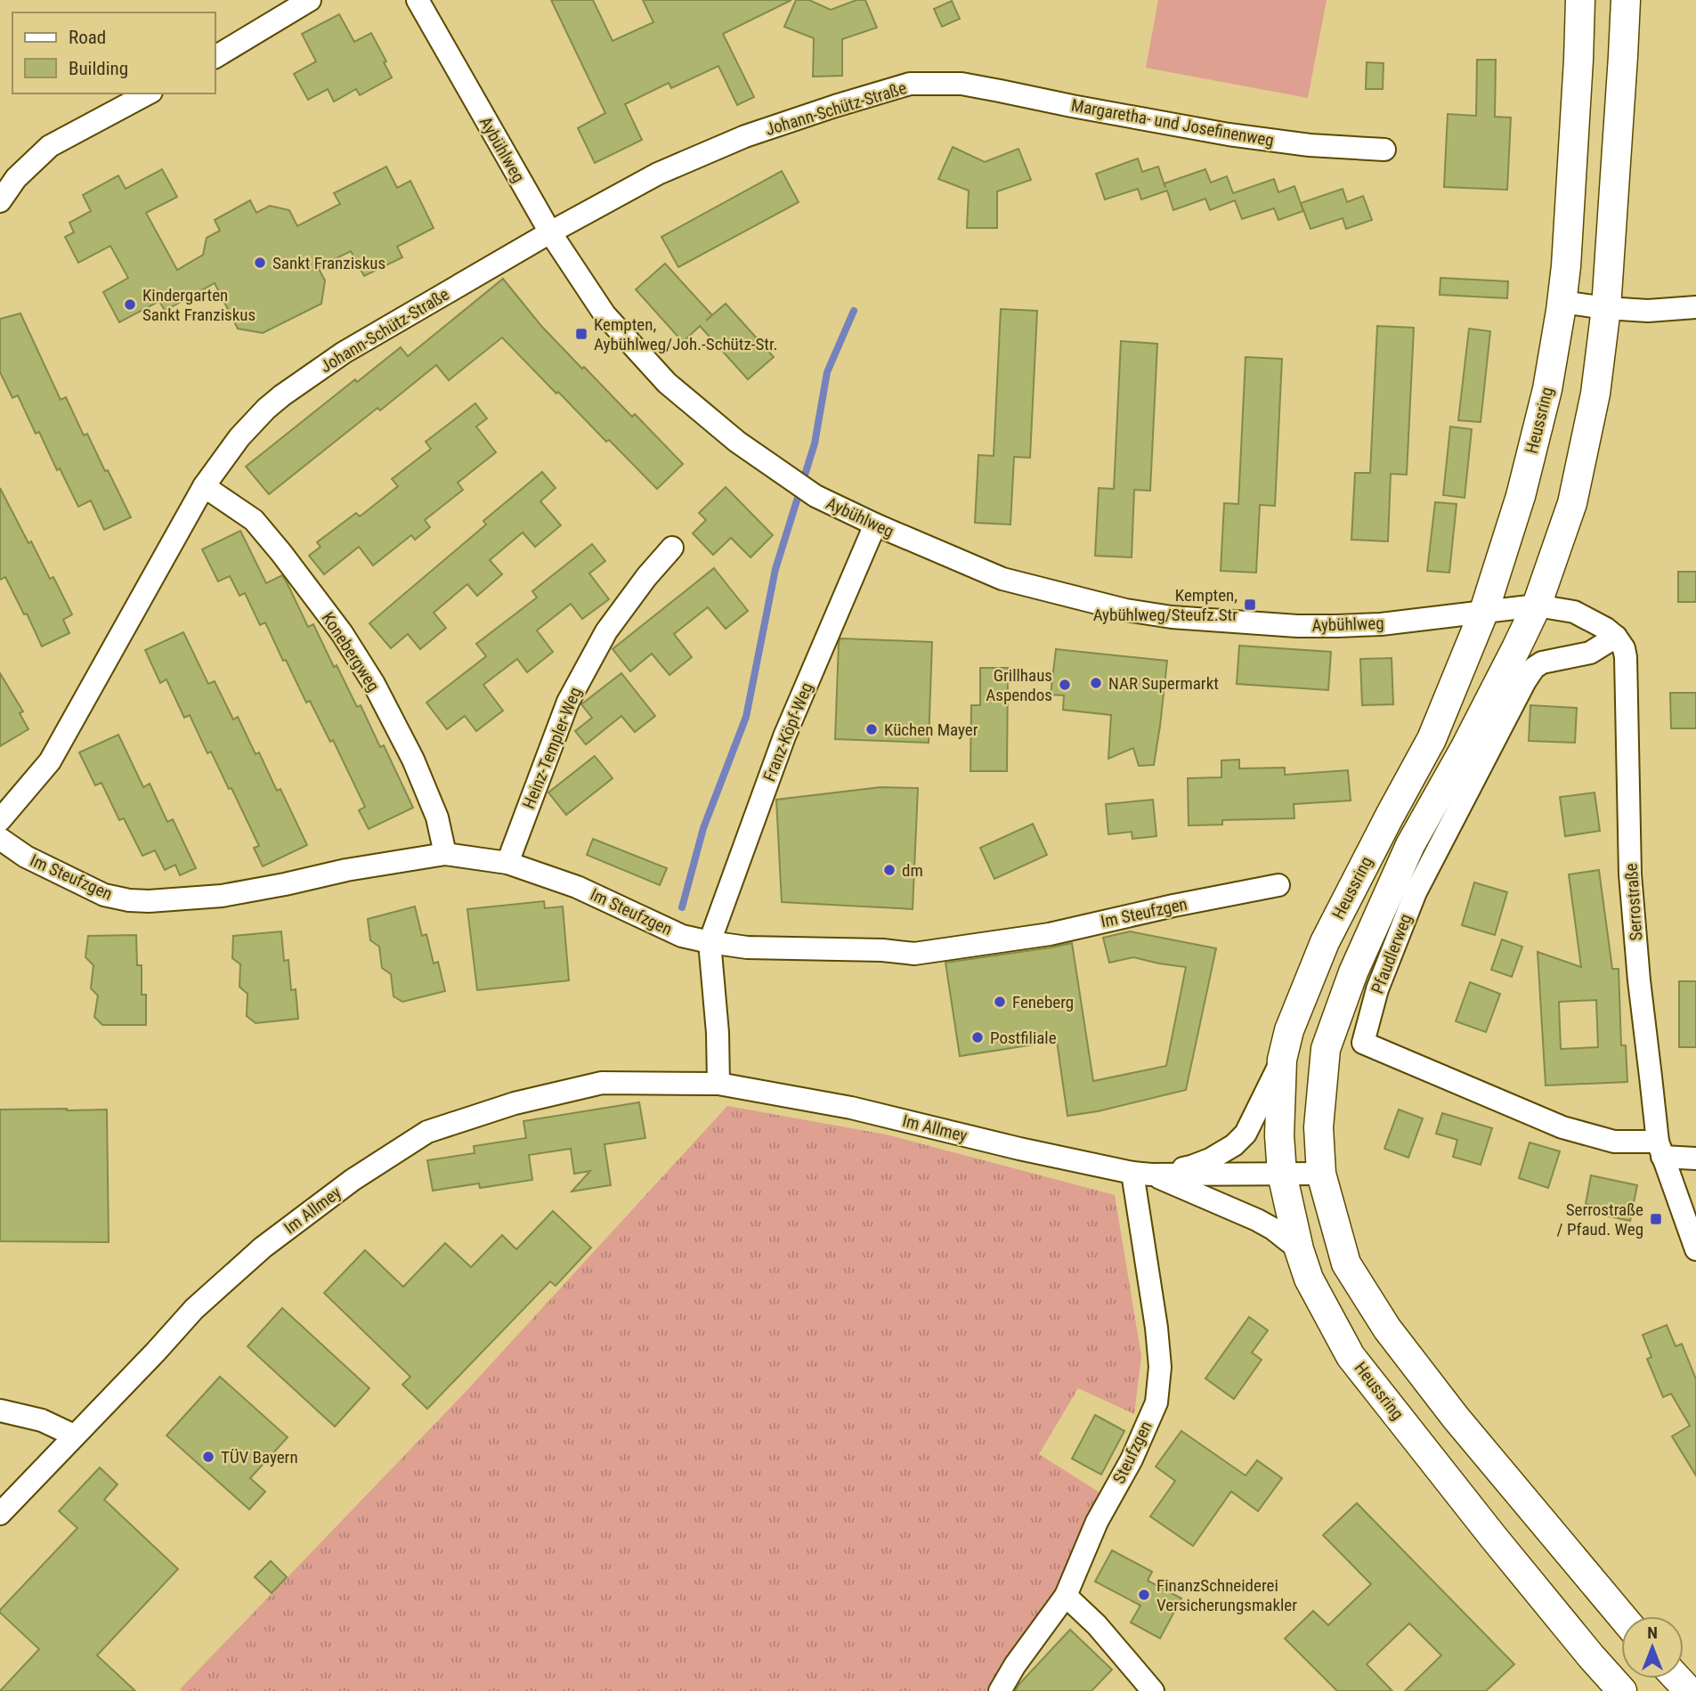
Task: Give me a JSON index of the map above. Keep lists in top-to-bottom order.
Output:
{
  "streets": {
    "main road": ["Heussring"],
    "street": [
      "Johann-Schütz-Straße",
      "Margaretha- und Josefinenweg",
      "Aybühlweg",
      "Konebergweg",
      "Franz-Köpf-Weg",
      "Heinz-Templer-Weg",
      "Im Steufzgen",
      "Serrostraße",
      "Pfaudlerweg",
      "Im Allmey",
      "Steufzgen"
    ]
  },
  "crossings": [
    ["Johann-Schütz-Straße", "Margaretha- und Josefinenweg"],
    ["Johann-Schütz-Straße", "Aybühlweg"],
    ["Johann-Schütz-Straße", "Konebergweg"],
    ["Aybühlweg", "Heussring"],
    ["Aybühlweg", "Franz-Köpf-Weg"],
    ["Heussring", "Im Allmey"],
    ["Konebergweg", "Im Steufzgen"],
    ["Franz-Köpf-Weg", "Im Steufzgen"],
    ["Heinz-Templer-Weg", "Im Steufzgen"],
    ["Serrostraße", "Pfaudlerweg"],
    ["Im Allmey", "Steufzgen"]
  ],
  "places": {
    "other": [
      "Sankt Franziskus",
      "Kindergarten Sankt Franziskus",
      "NAR Supermarkt",
      "Grillhaus Aspendos",
      "Küchen Mayer",
      "dm",
      "Feneberg",
      "Postfiliale",
      "TÜV Bayern",
      "FinanzSchneiderei Versicherungsmakler"
    ],
    "transit": ["Kempten, Aybühlweg/Joh.-Schütz-Str.", "Kempten, Aybühlweg/Steufz.Str", "Serrostraße / Pfaud. Weg"]
  },
  "legend": ["Road", "Building"],
  "north": "top"
}
